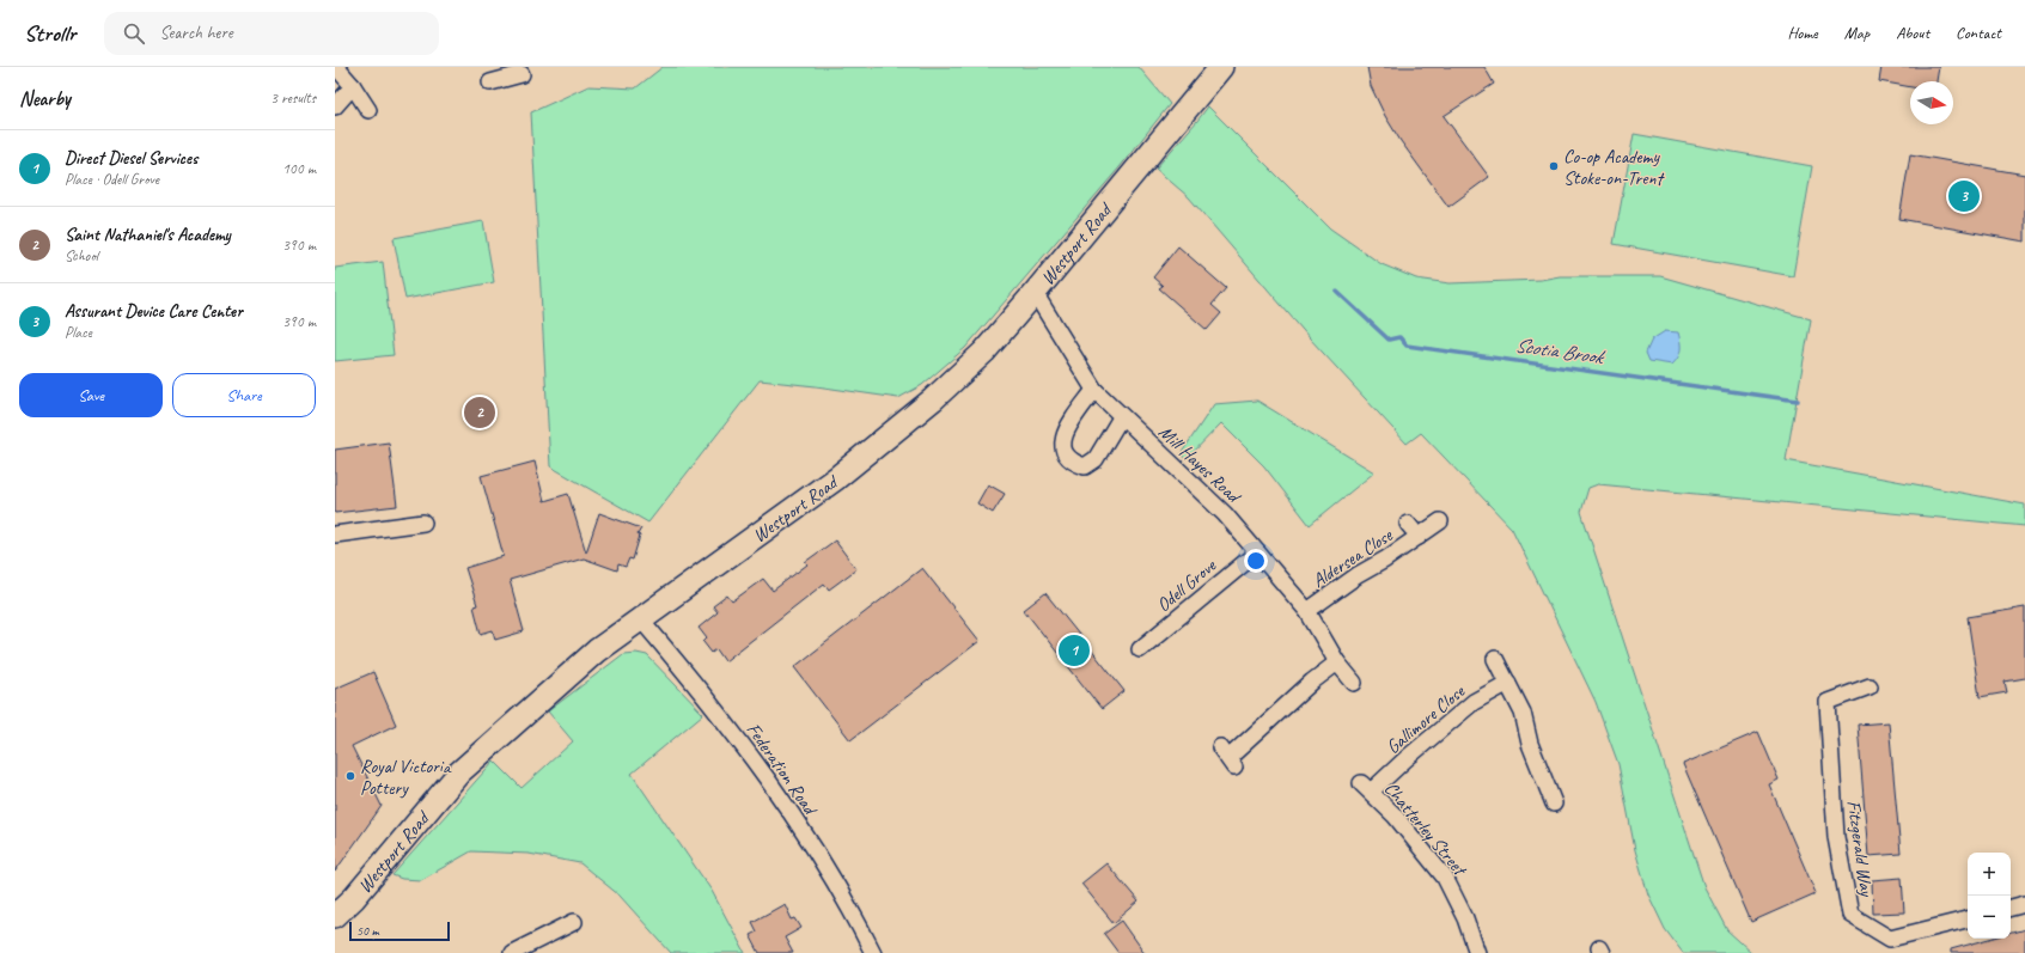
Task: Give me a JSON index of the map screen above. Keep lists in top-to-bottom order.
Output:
{
  "streets": {
    "street": [
      "Westport Road",
      "Mill Hayes Road",
      "Aldersea Close",
      "Odell Grove",
      "Gallimore Close",
      "Federation Road",
      "Chatterley Street",
      "Fitzgerald Way"
    ]
  },
  "crossings": [
    ["Westport Road", "Mill Hayes Road"],
    ["Westport Road", "Federation Road"],
    ["Mill Hayes Road", "Aldersea Close"],
    ["Mill Hayes Road", "Odell Grove"],
    ["Gallimore Close", "Chatterley Street"]
  ],
  "water": ["Scotia Brook"],
  "places": ["Co-op Academy Stoke-on-Trent", "Royal Victoria Pottery"],
  "scale_bar": "50 m",
  "north": "right",
  "page": {
    "header": "Strollr",
    "search": "Search here",
    "nav": [
      "Home",
      "Map",
      "About",
      "Contact"
    ],
    "heading": ["Nearby", "3 results"],
    "list": [
      {
        "mark": "1",
        "name": "Direct Diesel Services",
        "note": "Place · Odell Grove",
        "value": "100 m"
      },
      {
        "mark": "2",
        "name": "Saint Nathaniel's Academy",
        "note": "School",
        "value": "390 m"
      },
      {
        "mark": "3",
        "name": "Assurant Device Care Center",
        "note": "Place",
        "value": "390 m"
      }
    ],
    "pins": ["3", "2", "1"],
    "buttons": ["Save", "Share"],
    "map_buttons": ["+", "−"],
    "scale": "50 m"
  }
}
